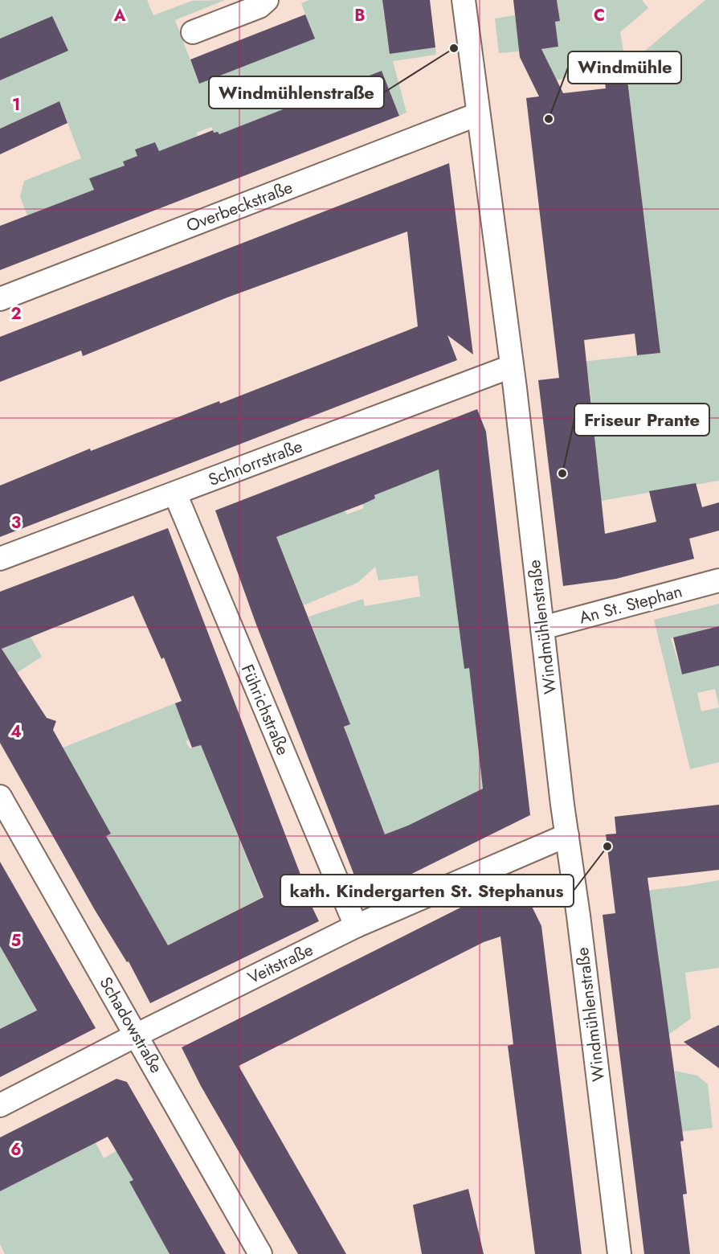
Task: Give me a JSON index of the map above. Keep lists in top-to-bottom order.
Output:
{
  "streets": {
    "street": [
      "Overbeckstraße",
      "Schnorrstraße",
      "An St. Stephan",
      "Windmühlenstraße",
      "Führichstraße",
      "Veitstraße",
      "Schadowstraße"
    ]
  },
  "crossings": [
    ["Overbeckstraße", "Windmühlenstraße"],
    ["Schnorrstraße", "Windmühlenstraße"],
    ["Schnorrstraße", "Führichstraße"],
    ["An St. Stephan", "Windmühlenstraße"],
    ["Windmühlenstraße", "Veitstraße"],
    ["Führichstraße", "Veitstraße"],
    ["Veitstraße", "Schadowstraße"]
  ],
  "places": [
    "Windmühlenstraße",
    "Windmühle",
    "Friseur Prante",
    "kath. Kindergarten St. Stephanus"
  ],
  "grid": {
    "columns": ["A", "B", "C"],
    "rows": [
      "1",
      "2",
      "3",
      "4",
      "5",
      "6"
    ]
  }
}
